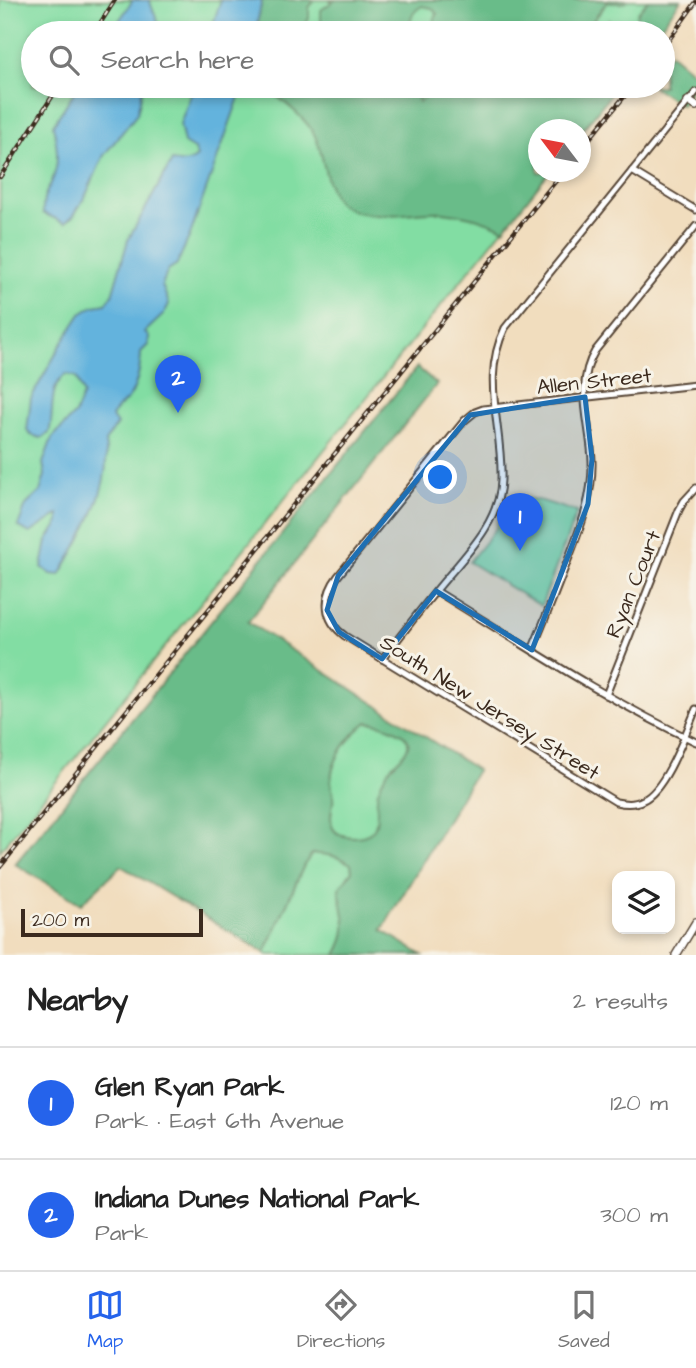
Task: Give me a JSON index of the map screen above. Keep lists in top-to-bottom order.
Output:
{
  "streets": {
    "street": ["Allen Street", "Ryan Court", "South New Jersey Street"]
  },
  "crossings": [
    ["Allen Street", "South New Jersey Street"]
  ],
  "scale_bar": "200 m",
  "north": "top left",
  "page": {
    "search": "Search here",
    "pins": ["2", "1"],
    "scale": "200 m",
    "heading": ["Nearby", "2 results"],
    "list": [
      {
        "mark": "1",
        "name": "Glen Ryan Park",
        "note": "Park · East 6th Avenue",
        "value": "120 m"
      },
      {
        "mark": "2",
        "name": "Indiana Dunes National Park",
        "note": "Park",
        "value": "300 m"
      }
    ],
    "nav": ["Map", "Directions", "Saved"]
  }
}
